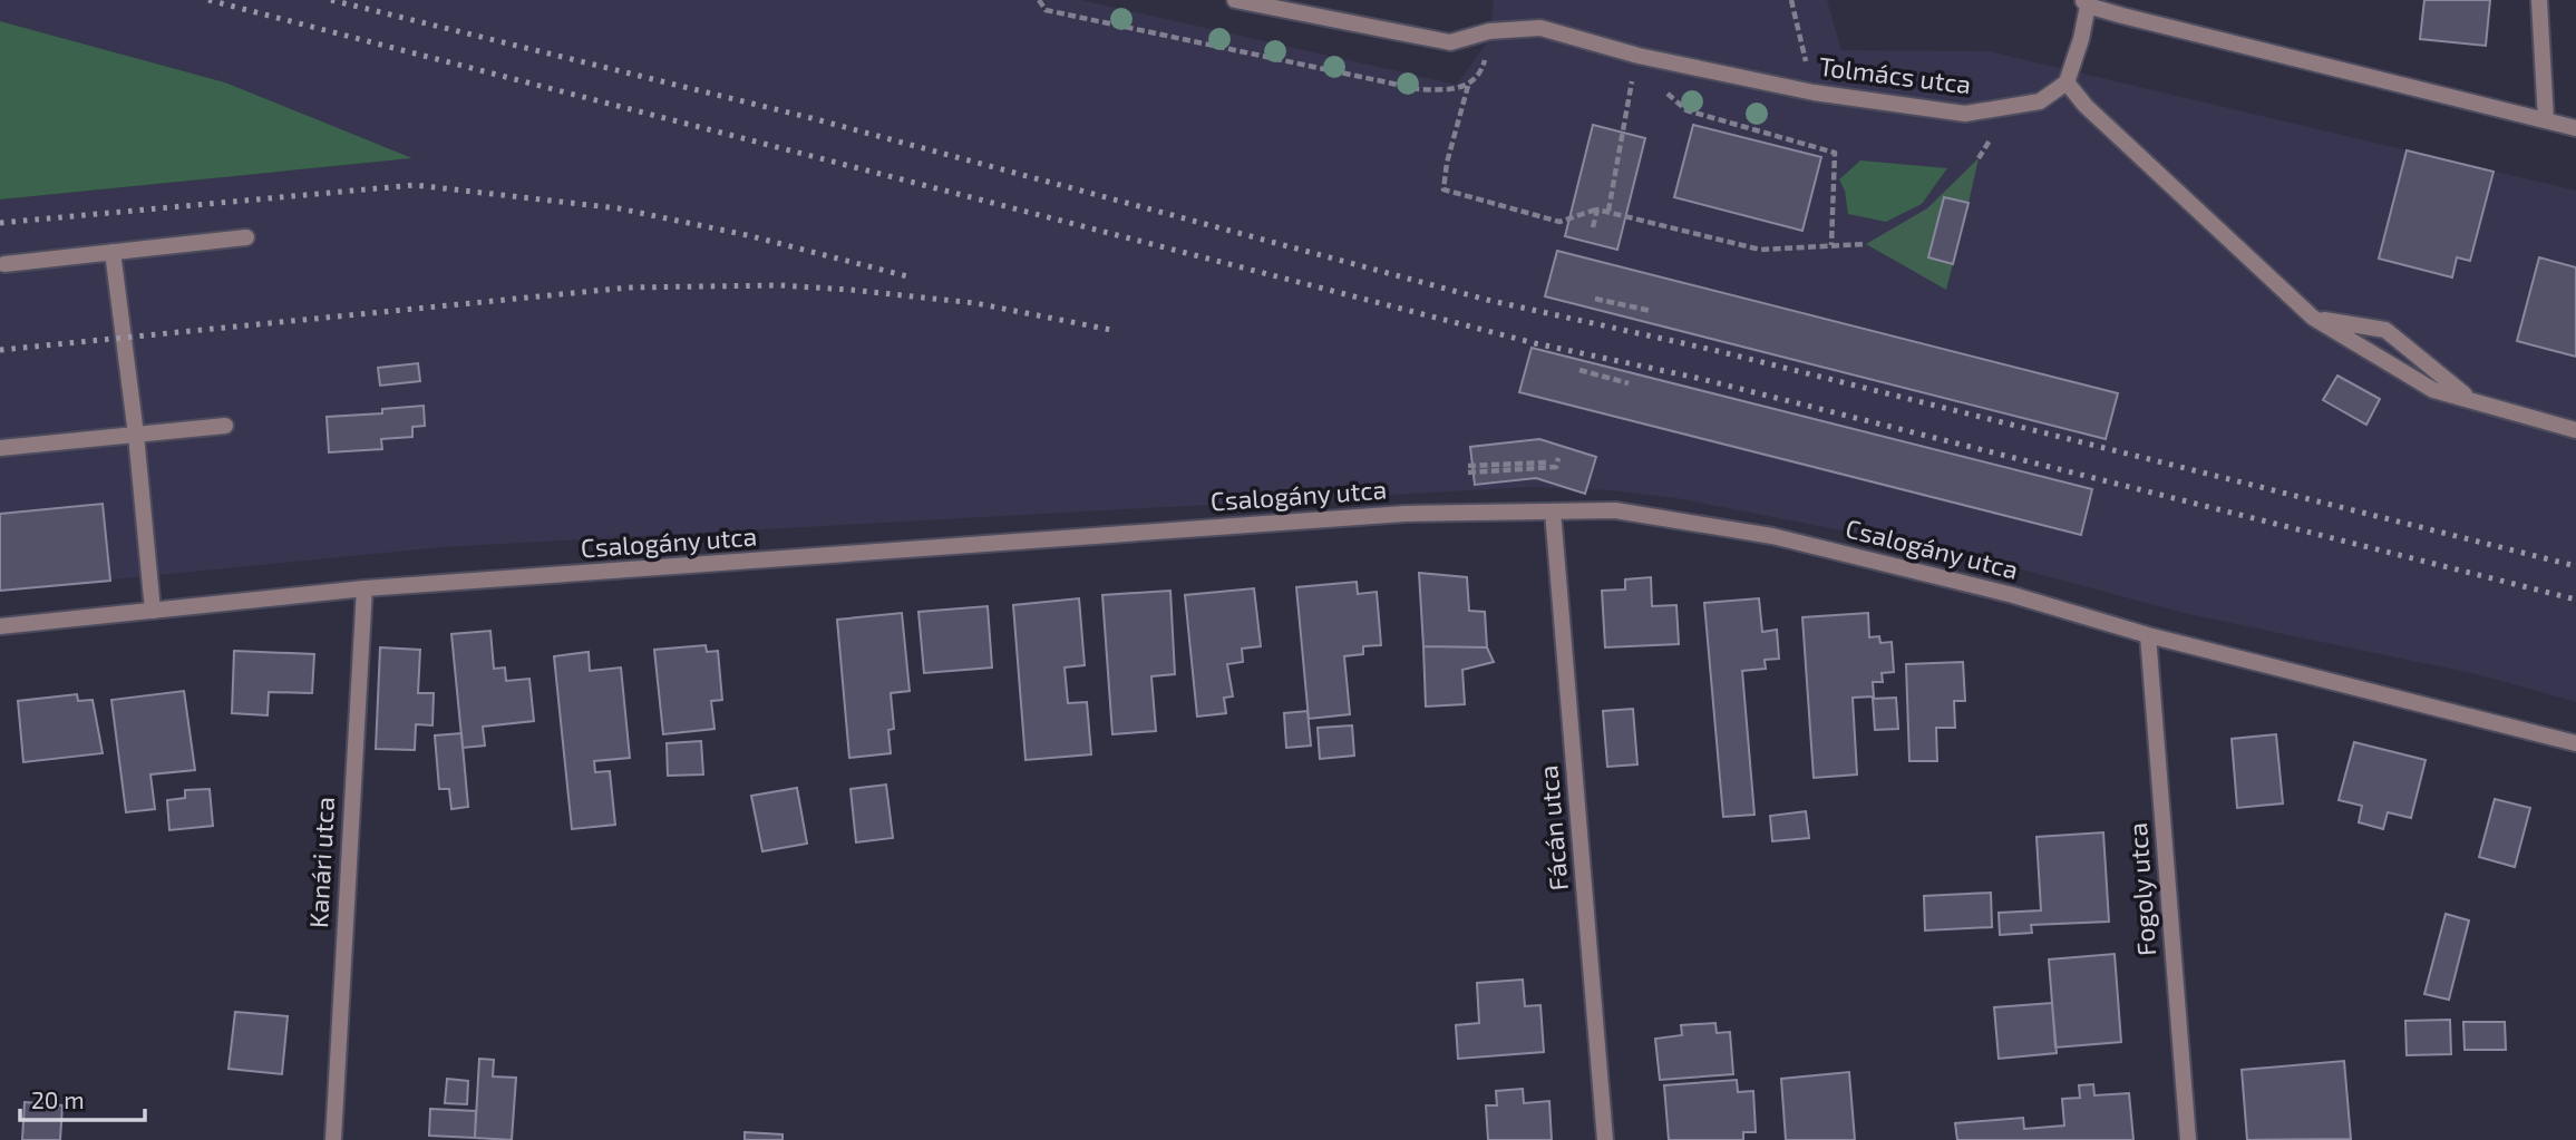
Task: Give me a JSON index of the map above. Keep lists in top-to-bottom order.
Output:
{
  "streets": {
    "street": [
      "Tolmács utca",
      "Csalogány utca",
      "Fácán utca",
      "Kanári utca",
      "Fogoly utca"
    ]
  },
  "crossings": [
    ["Csalogány utca", "Fácán utca"],
    ["Csalogány utca", "Kanári utca"],
    ["Csalogány utca", "Fogoly utca"]
  ],
  "scale_bar": "20 m"
}
